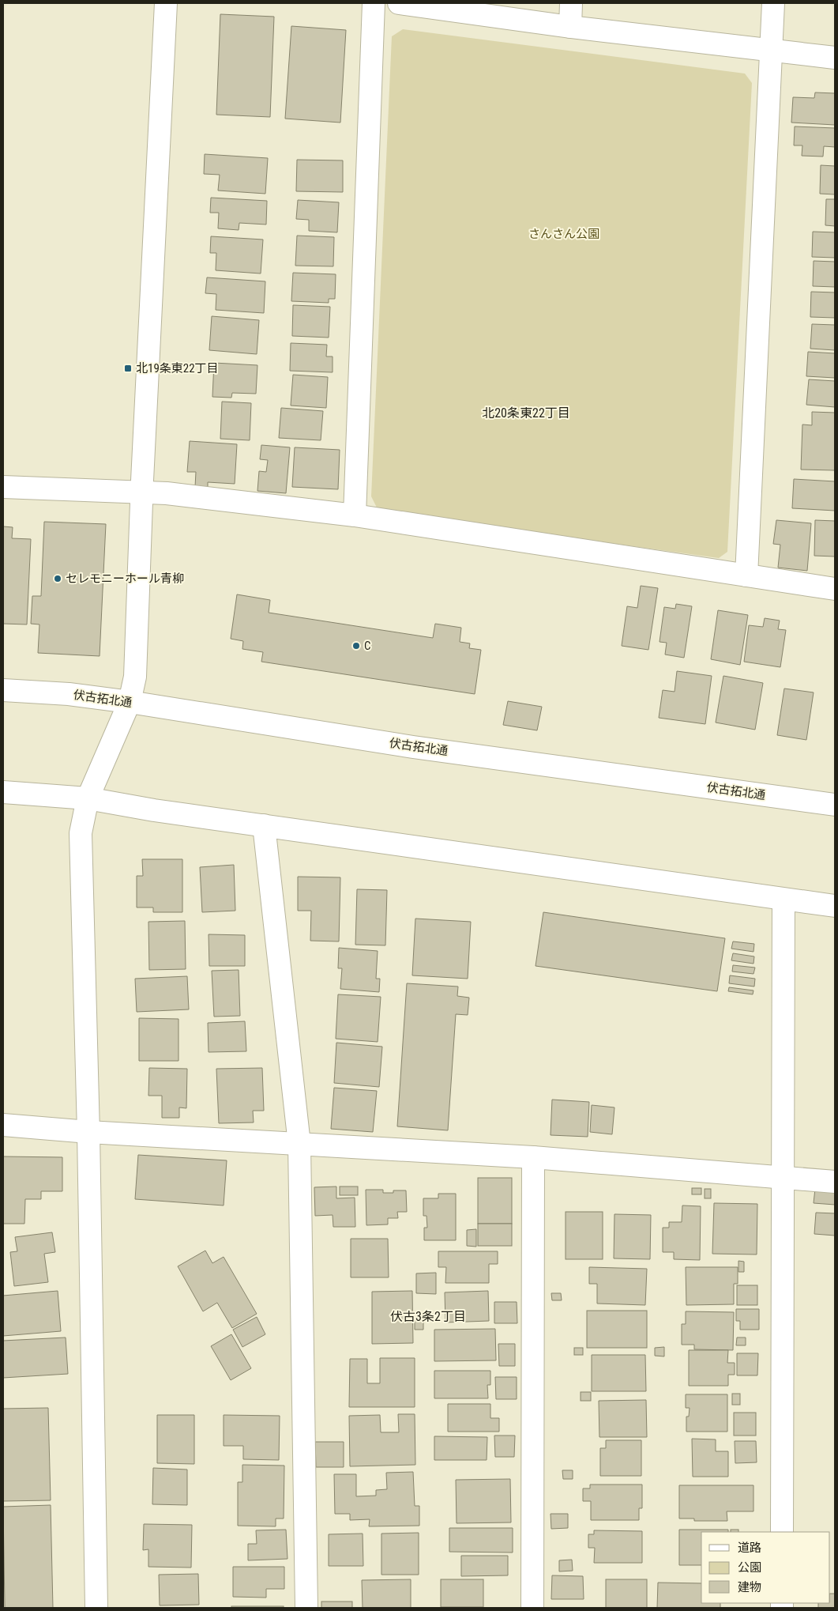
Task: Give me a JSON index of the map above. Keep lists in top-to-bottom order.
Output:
{
  "streets": {
    "street": ["伏古拓北通"]
  },
  "districts": ["北20条東22丁目", "伏古3条2丁目"],
  "parks": ["さんさん公園"],
  "places": {
    "transit": ["北19条東22丁目"],
    "other": ["セレモニーホール青柳", "C"]
  },
  "legend": ["道路", "公園", "建物"]
}
